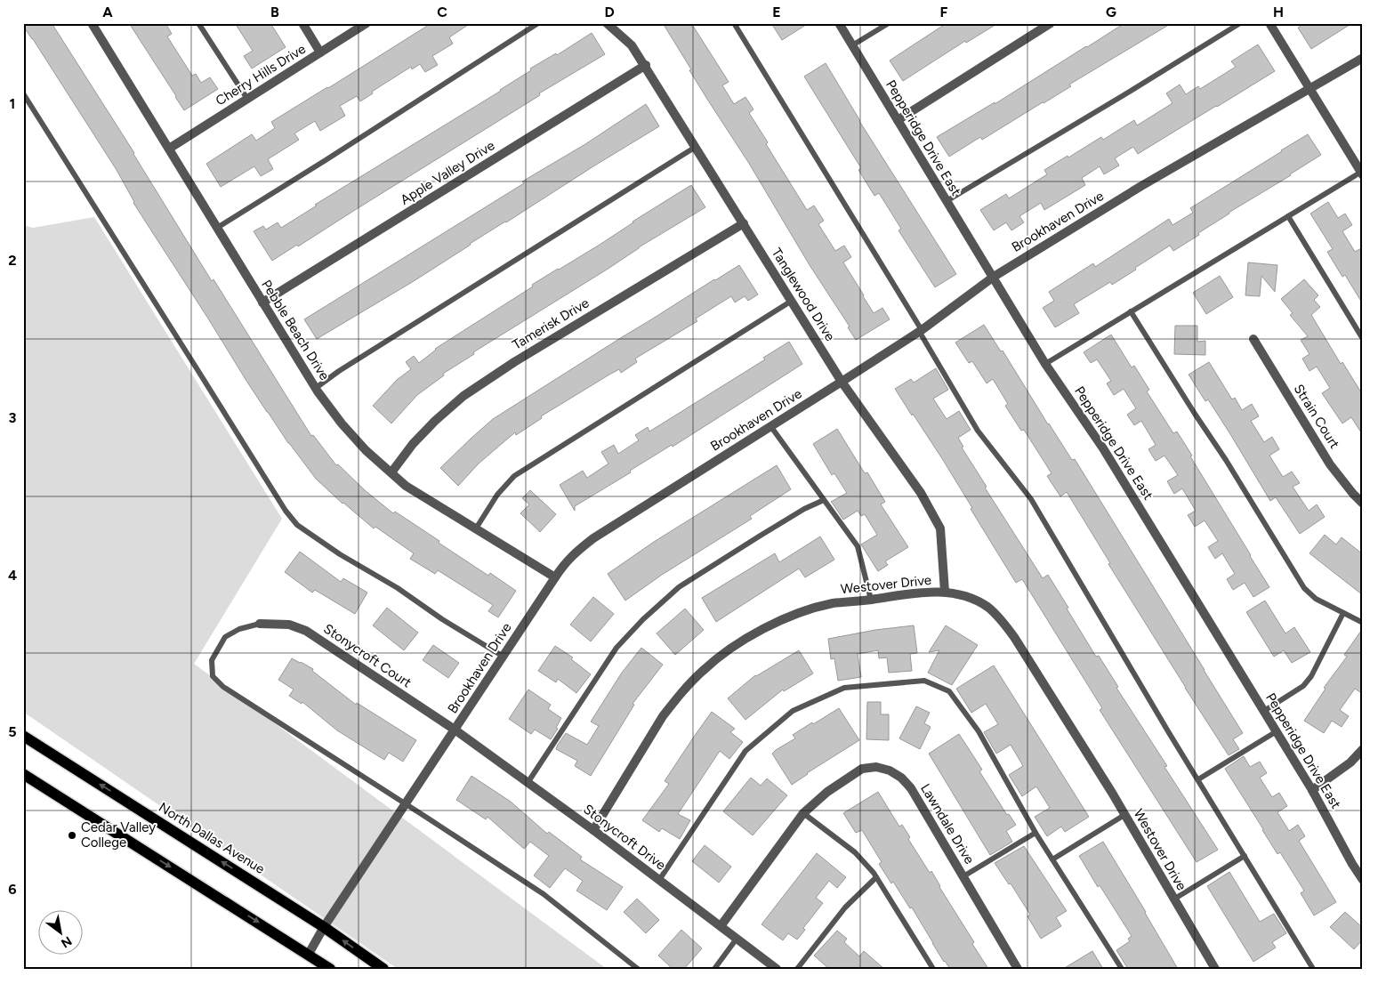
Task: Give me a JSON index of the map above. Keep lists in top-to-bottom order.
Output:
{
  "streets": {
    "main road": ["North Dallas Avenue"],
    "street": [
      "Cherry Hills Drive",
      "Pepperidge Drive East",
      "Apple Valley Drive",
      "Brookhaven Drive",
      "Tanglewood Drive",
      "Tamerisk Drive",
      "Pebble Beach Drive",
      "Strain Court",
      "Westover Drive",
      "Stonycroft Court",
      "Lawndale Drive",
      "Stonycroft Drive"
    ]
  },
  "crossings": [
    ["Cherry Hills Drive", "Pebble Beach Drive"],
    ["Pepperidge Drive East", "Brookhaven Drive"],
    ["Apple Valley Drive", "Tanglewood Drive"],
    ["Apple Valley Drive", "Pebble Beach Drive"],
    ["Brookhaven Drive", "Tanglewood Drive"],
    ["Brookhaven Drive", "Pebble Beach Drive"],
    ["Brookhaven Drive", "Stonycroft Court"],
    ["Brookhaven Drive", "Stonycroft Drive"],
    ["Brookhaven Drive", "North Dallas Avenue"],
    ["Tanglewood Drive", "Tamerisk Drive"],
    ["Tanglewood Drive", "Westover Drive"],
    ["Tamerisk Drive", "Pebble Beach Drive"],
    ["Westover Drive", "Stonycroft Drive"],
    ["Stonycroft Court", "Stonycroft Drive"],
    ["Lawndale Drive", "Stonycroft Drive"]
  ],
  "places": ["Cedar Valley College"],
  "north": "bottom right",
  "grid": {
    "columns": [
      "A",
      "B",
      "C",
      "D",
      "E",
      "F",
      "G",
      "H"
    ],
    "rows": [
      "1",
      "2",
      "3",
      "4",
      "5",
      "6"
    ]
  }
}
